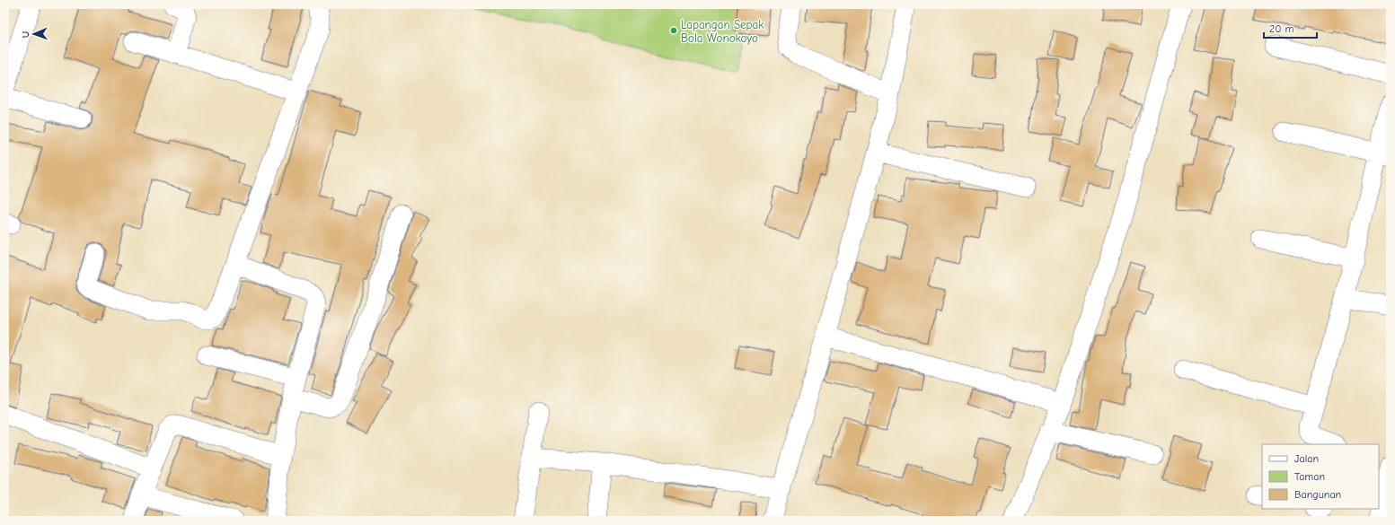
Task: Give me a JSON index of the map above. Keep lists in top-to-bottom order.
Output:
{
  "places": ["Lapangan Sepak Bola Wonokoyo"],
  "legend": ["Jalan", "Taman", "Bangunan"],
  "scale_bar": "20 m",
  "north": "left"
}
